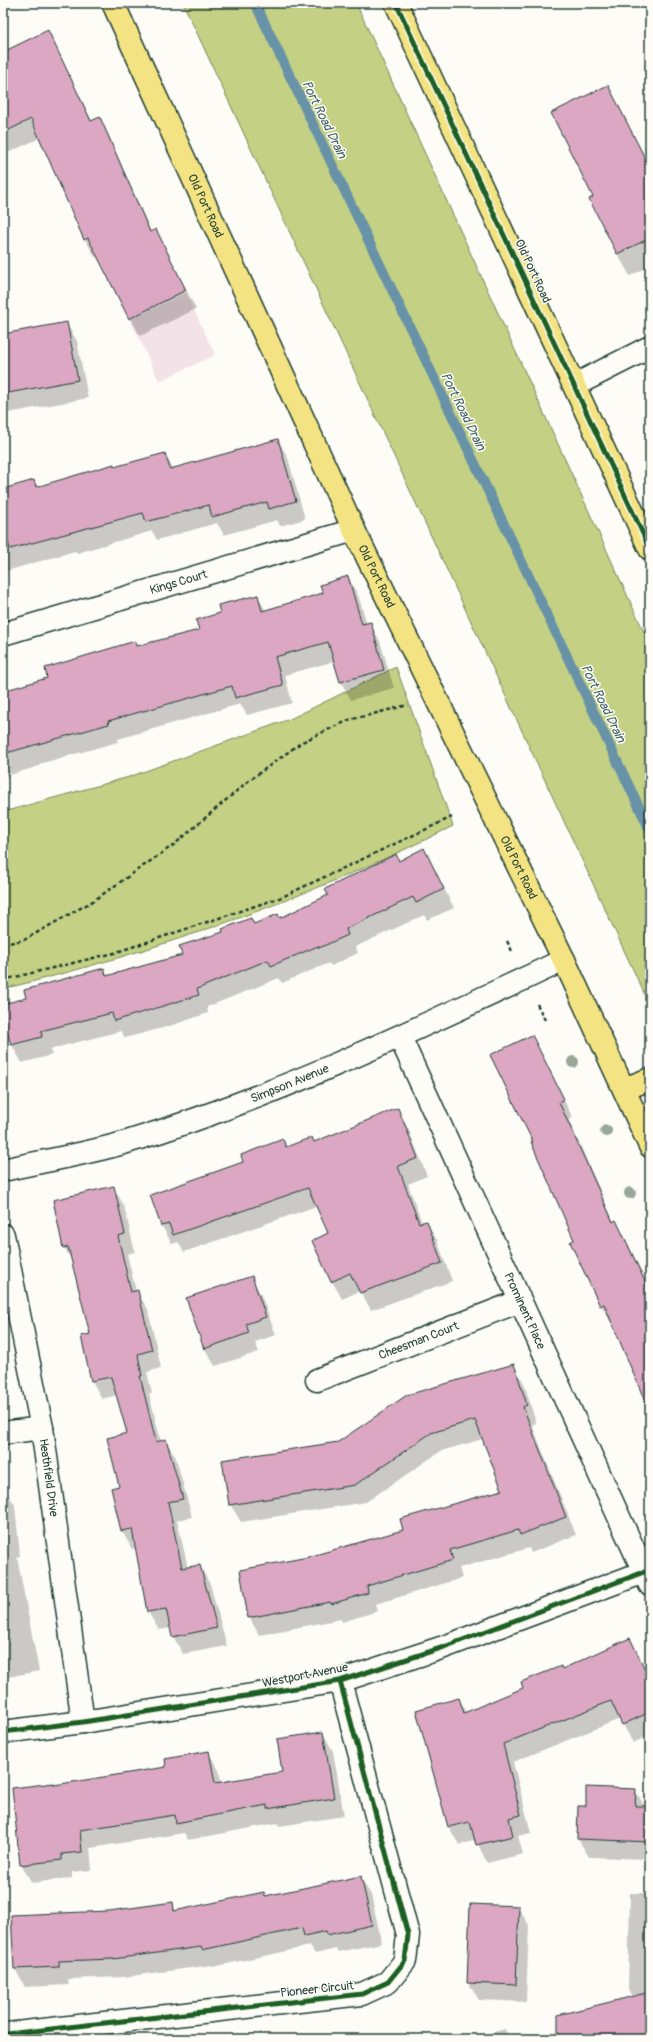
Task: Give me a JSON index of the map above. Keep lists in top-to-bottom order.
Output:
{
  "streets": {
    "main road": ["Old Port Road"],
    "street": [
      "Kings Court",
      "Simpson Avenue",
      "Prominent Place",
      "Cheesman Court",
      "Heathfield Drive",
      "Westport Avenue",
      "Pioneer Circuit"
    ]
  },
  "crossings": [
    ["Old Port Road", "Kings Court"],
    ["Old Port Road", "Simpson Avenue"],
    ["Simpson Avenue", "Prominent Place"],
    ["Prominent Place", "Cheesman Court"],
    ["Prominent Place", "Westport Avenue"],
    ["Heathfield Drive", "Westport Avenue"],
    ["Westport Avenue", "Pioneer Circuit"]
  ],
  "water": ["Port Road Drain"]
}
